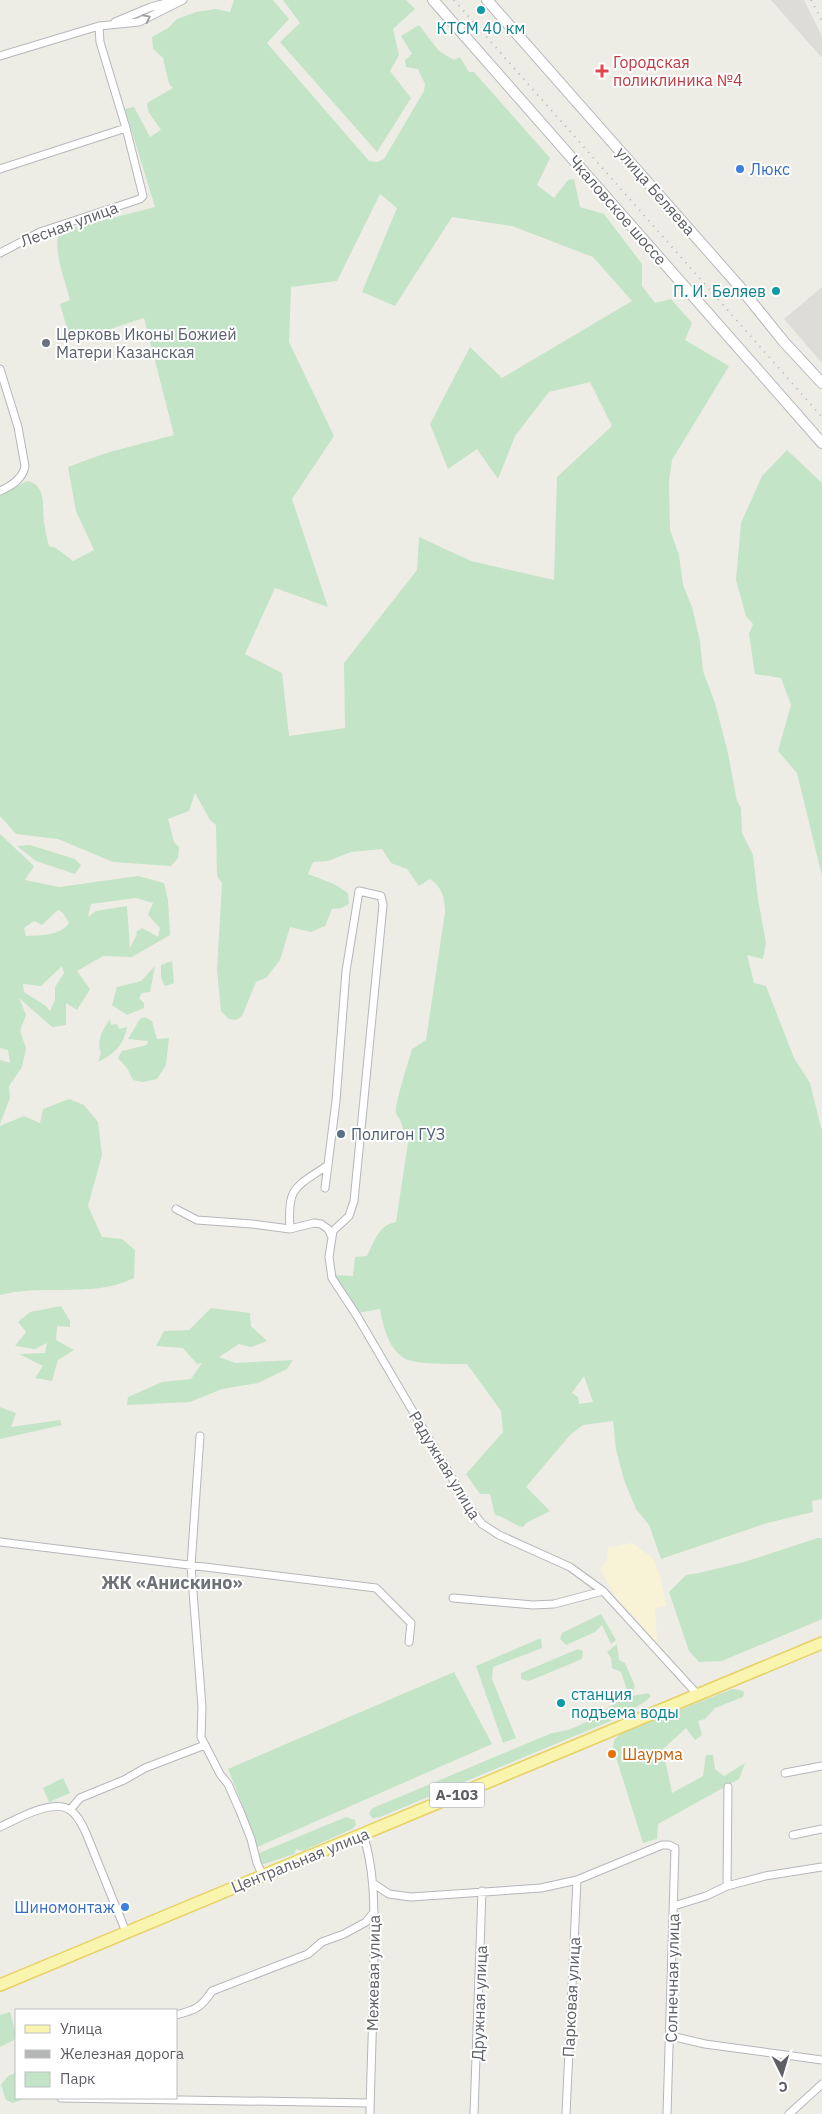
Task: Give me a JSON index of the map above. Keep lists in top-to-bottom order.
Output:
{
  "streets": {
    "main road": ["А-103", "Центральная улица"],
    "street": [
      "улица Беляева",
      "Чкаловское шоссе",
      "Лесная улица",
      "Радужная улица",
      "Межевая улица",
      "Солнечная улица",
      "Парковая улица",
      "Дружная улица"
    ]
  },
  "crossings": [
    ["Радужная улица", "А-103"],
    ["Радужная улица", "Центральная улица"],
    ["А-103", "Центральная улица"],
    ["Центральная улица", "Межевая улица"],
    ["Солнечная улица", "Парковая улица"]
  ],
  "districts": ["ЖК «Анискино»"],
  "places": {
    "other": [
      "КТСМ 40 км",
      "Люкс",
      "П. И. Беляев",
      "Церковь Иконы Божией Матери Казанская",
      "Полигон ГУЗ",
      "станция подъема воды",
      "Шаурма",
      "Шиномонтаж"
    ],
    "health": ["Городская поликлиника №4"]
  },
  "legend": ["Улица", "Железная дорога", "Парк"],
  "north": "bottom"
}
